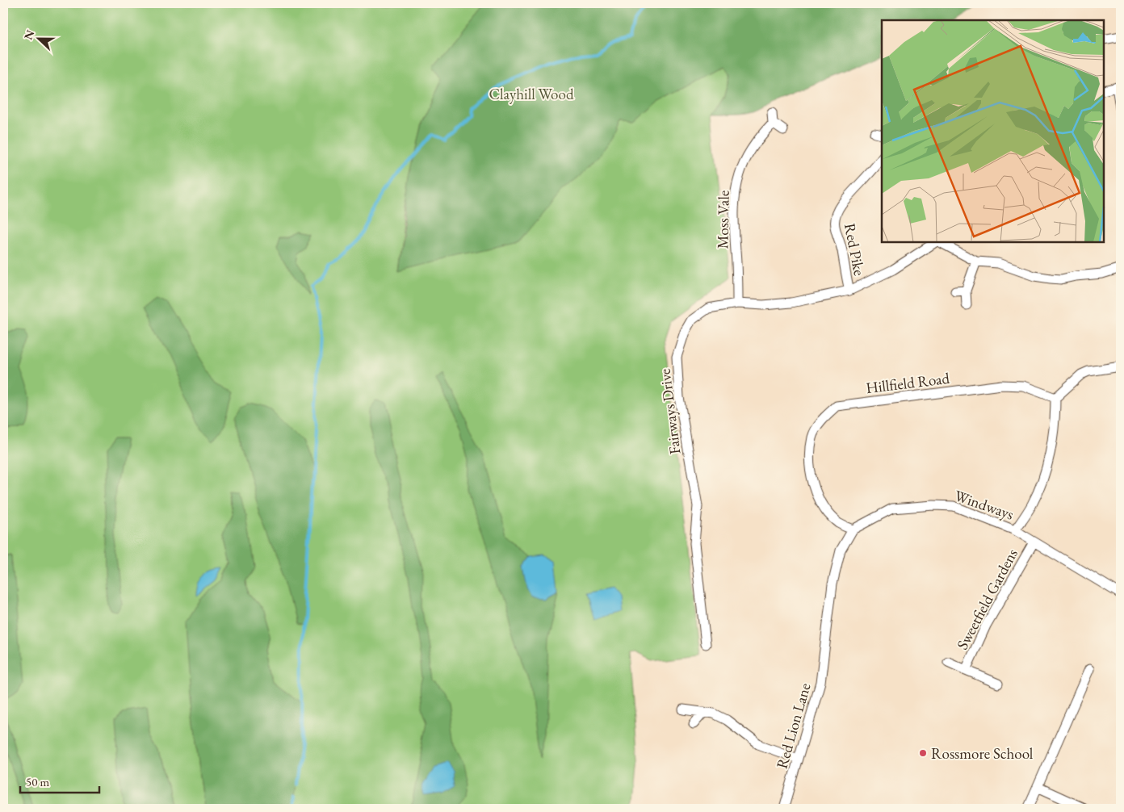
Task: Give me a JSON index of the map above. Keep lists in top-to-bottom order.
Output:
{
  "streets": {
    "street": [
      "Moss Vale",
      "Red Pike",
      "Hillfield Road",
      "Fairways Drive",
      "Windways",
      "Sweetfield Gardens",
      "Red Lion Lane"
    ]
  },
  "crossings": [
    ["Moss Vale", "Fairways Drive"],
    ["Red Pike", "Fairways Drive"],
    ["Hillfield Road", "Windways"],
    ["Hillfield Road", "Red Lion Lane"],
    ["Windways", "Sweetfield Gardens"],
    ["Windways", "Red Lion Lane"]
  ],
  "parks": ["Clayhill Wood"],
  "places": ["Rossmore School"],
  "scale_bar": "50 m",
  "north": "left"
}
